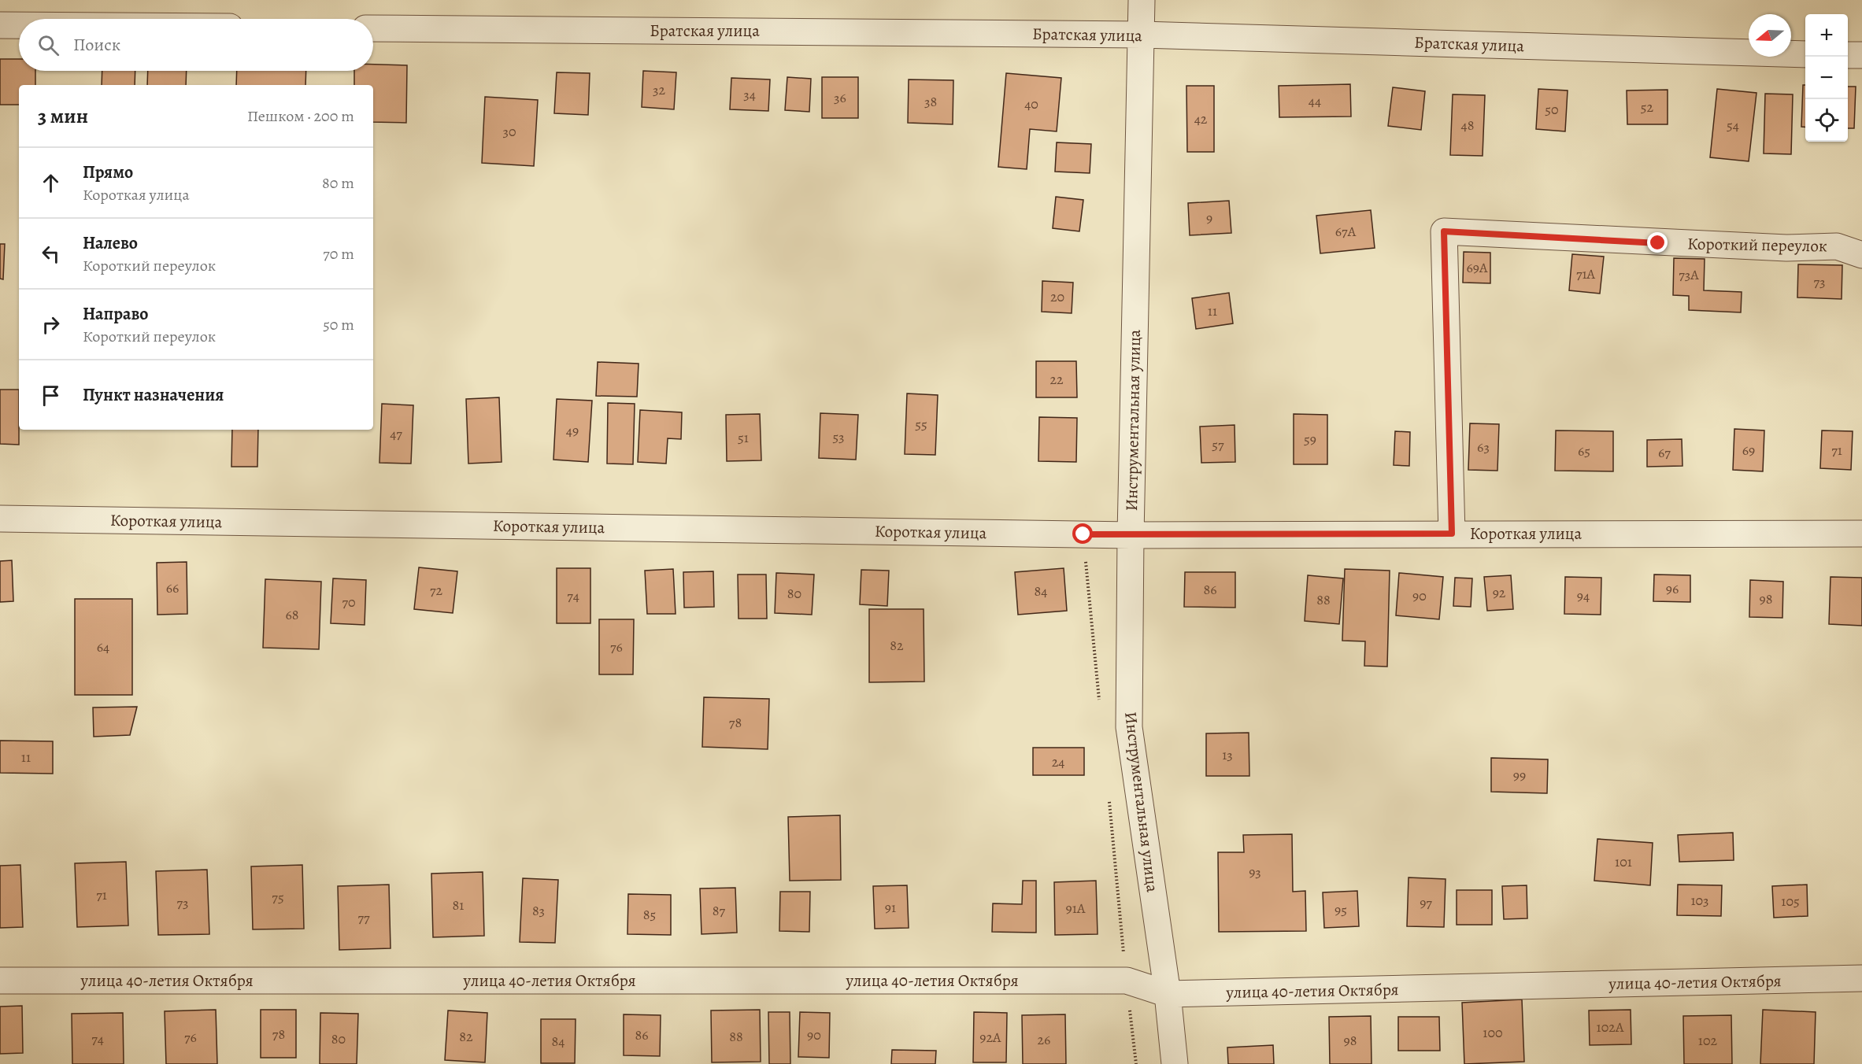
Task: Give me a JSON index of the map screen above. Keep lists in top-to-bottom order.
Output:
{
  "streets": {
    "street": [
      "Братская улица",
      "Короткий переулок",
      "Инструментальная улица",
      "Короткая улица",
      "улица 40-летия Октября"
    ]
  },
  "crossings": [
    ["Братская улица", "Инструментальная улица"],
    ["Короткий переулок", "Короткая улица"],
    ["Инструментальная улица", "Короткая улица"],
    ["Инструментальная улица", "улица 40-летия Октября"]
  ],
  "house_numbers": [
    "32",
    "34",
    "36",
    "44",
    "38",
    "40",
    "52",
    "50",
    "42",
    "48",
    "54",
    "30",
    "9",
    "67А",
    "69А",
    "71А",
    "73А",
    "73",
    "20",
    "11",
    "22",
    "55",
    "49",
    "47",
    "53",
    "51",
    "59",
    "57",
    "63",
    "69",
    "71",
    "65",
    "67",
    "66",
    "96",
    "86",
    "72",
    "84",
    "92",
    "80",
    "74",
    "90",
    "94",
    "98",
    "88",
    "70",
    "68",
    "82",
    "64",
    "76",
    "78",
    "13",
    "11",
    "24",
    "99",
    "101",
    "93",
    "71",
    "75",
    "103",
    "105",
    "73",
    "97",
    "81",
    "91",
    "91А",
    "95",
    "83",
    "87",
    "85",
    "77",
    "102А",
    "100",
    "78",
    "86",
    "90",
    "82",
    "88",
    "76",
    "92А",
    "74",
    "80",
    "26",
    "98",
    "102",
    "84"
  ],
  "north": "left",
  "page": {
    "map_buttons": ["+", "−"],
    "search": "Поиск",
    "heading": ["3 мин", "Пешком · 200 m"],
    "list": [
      ["Прямо", "Короткая улица", "80 m"],
      ["Налево", "Короткий переулок", "70 m"],
      ["Направо", "Короткий переулок", "50 m"],
      "Пункт назначения"
    ]
  }
}
